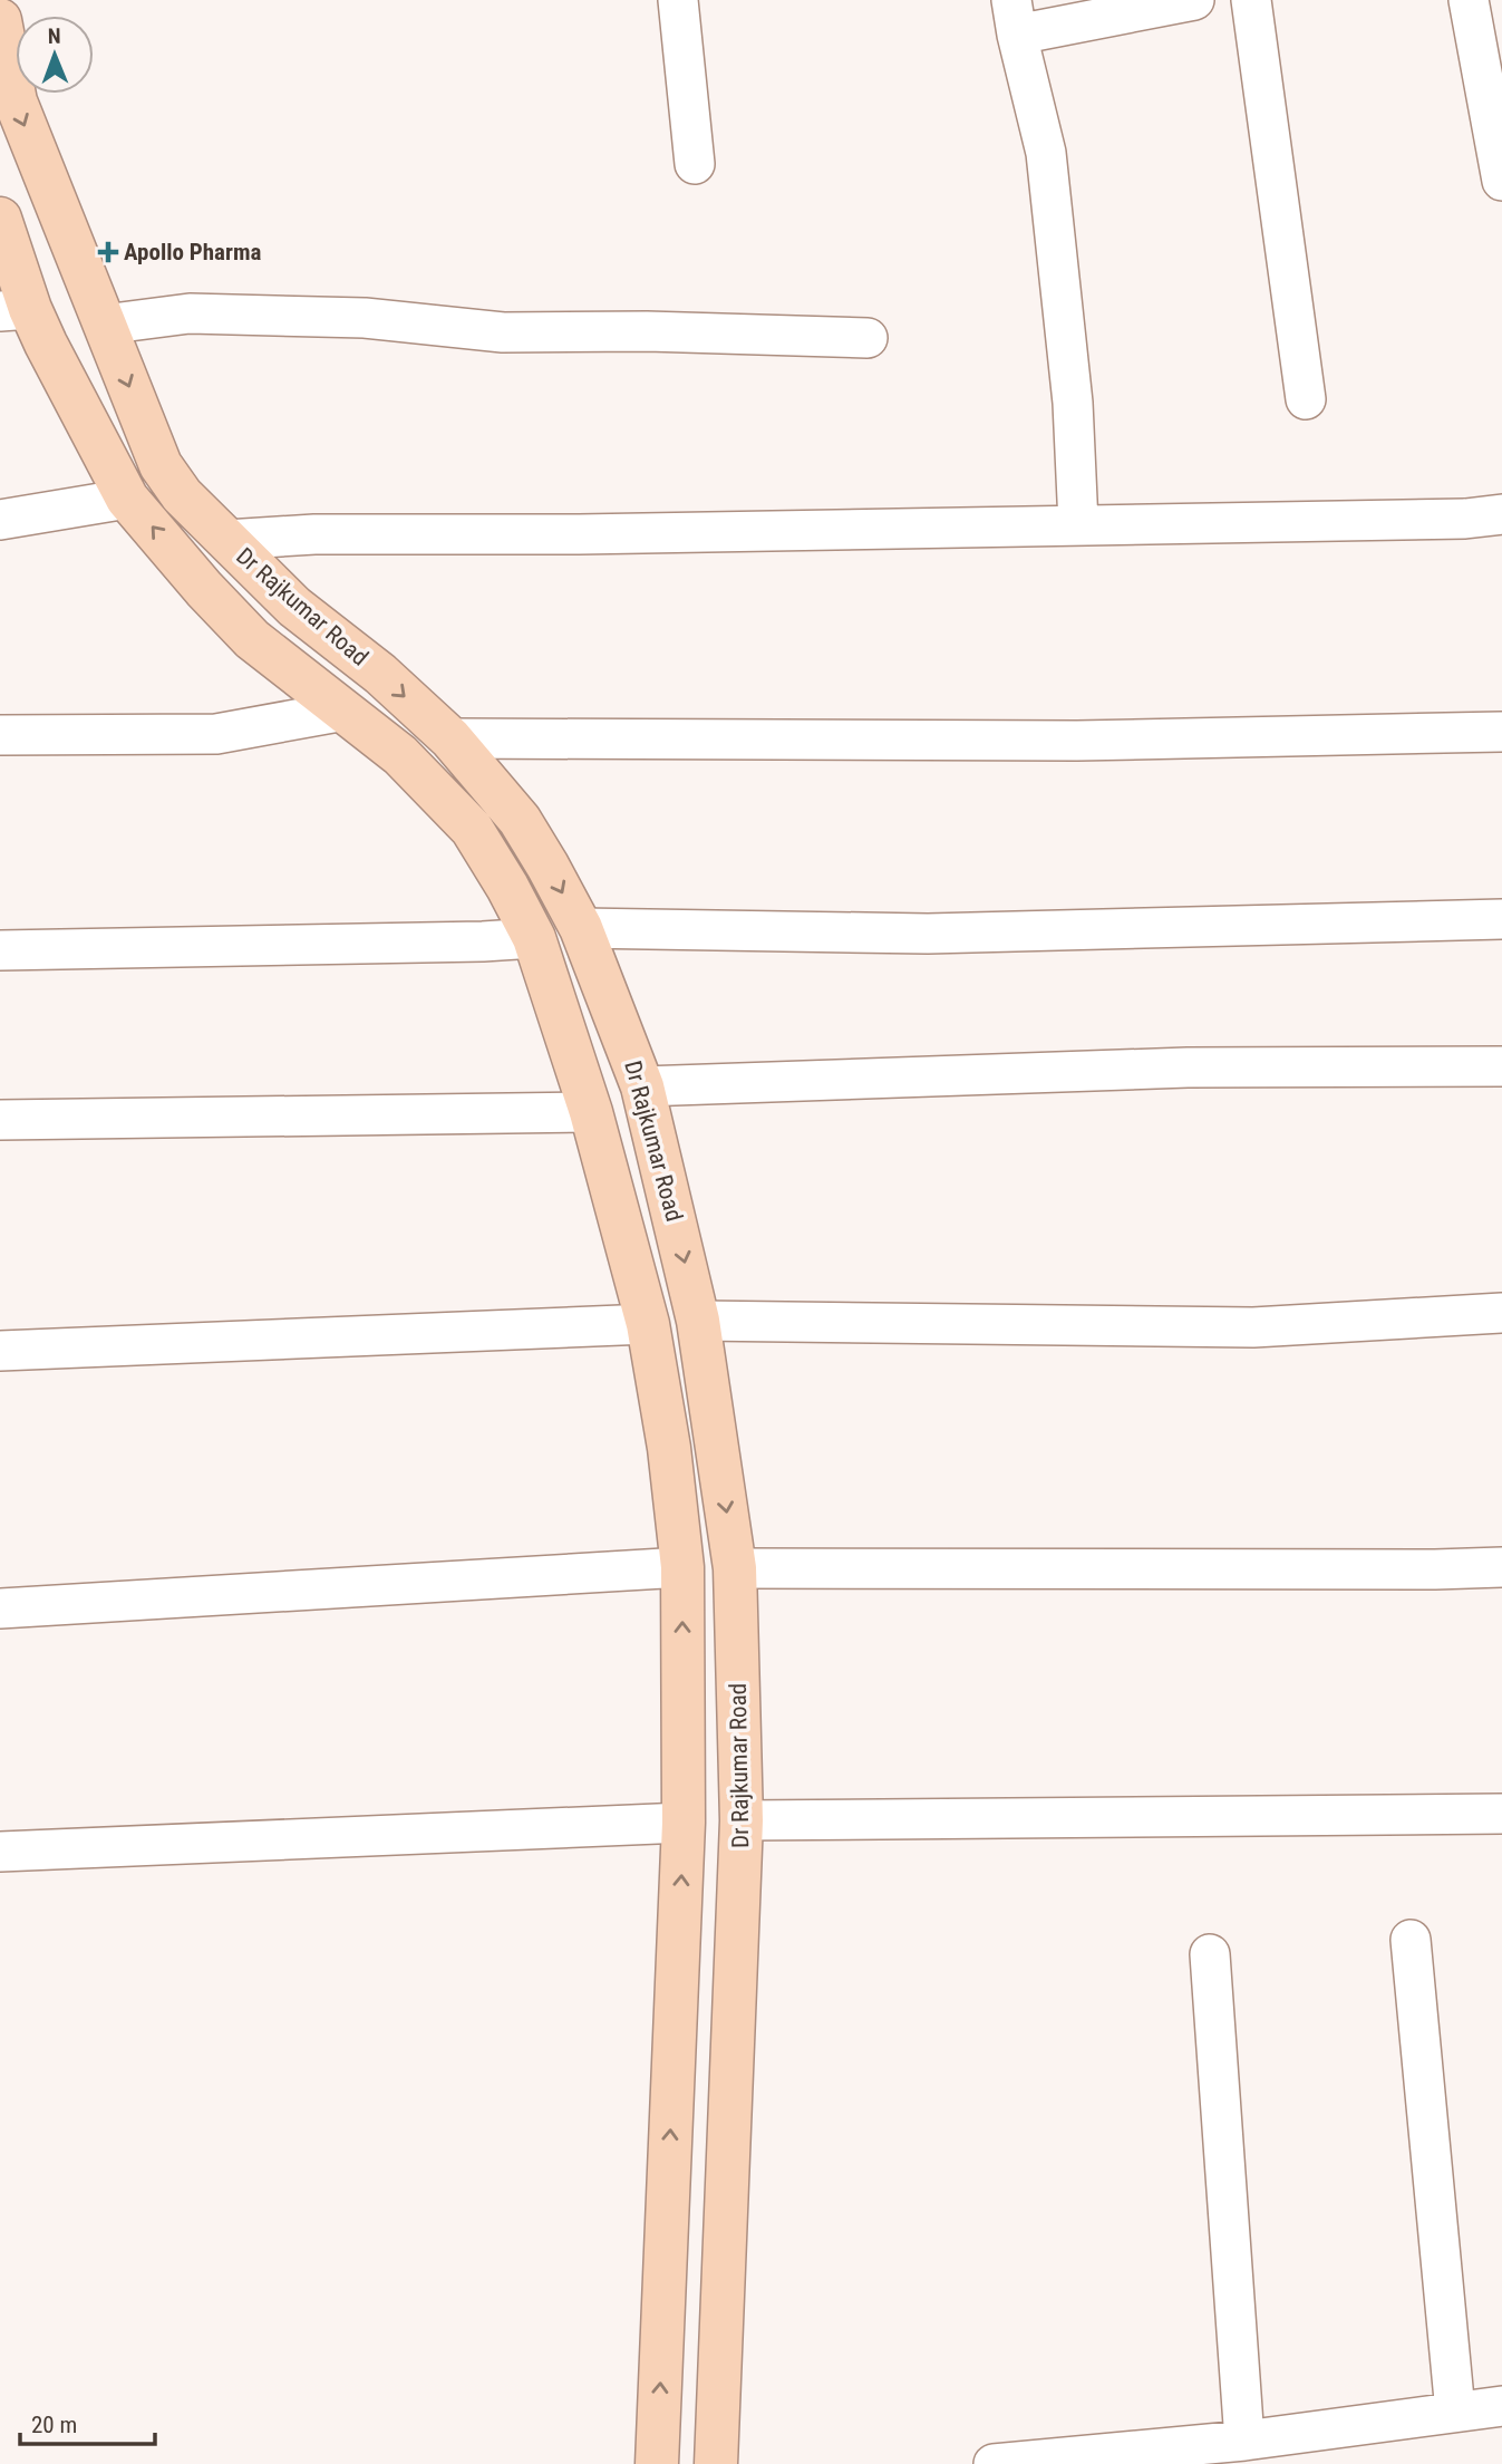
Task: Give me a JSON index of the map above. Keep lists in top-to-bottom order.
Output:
{
  "streets": {
    "main road": ["Dr Rajkumar Road"]
  },
  "places": {
    "health": ["Apollo Pharma"]
  },
  "scale_bar": "20 m",
  "north": "top"
}
